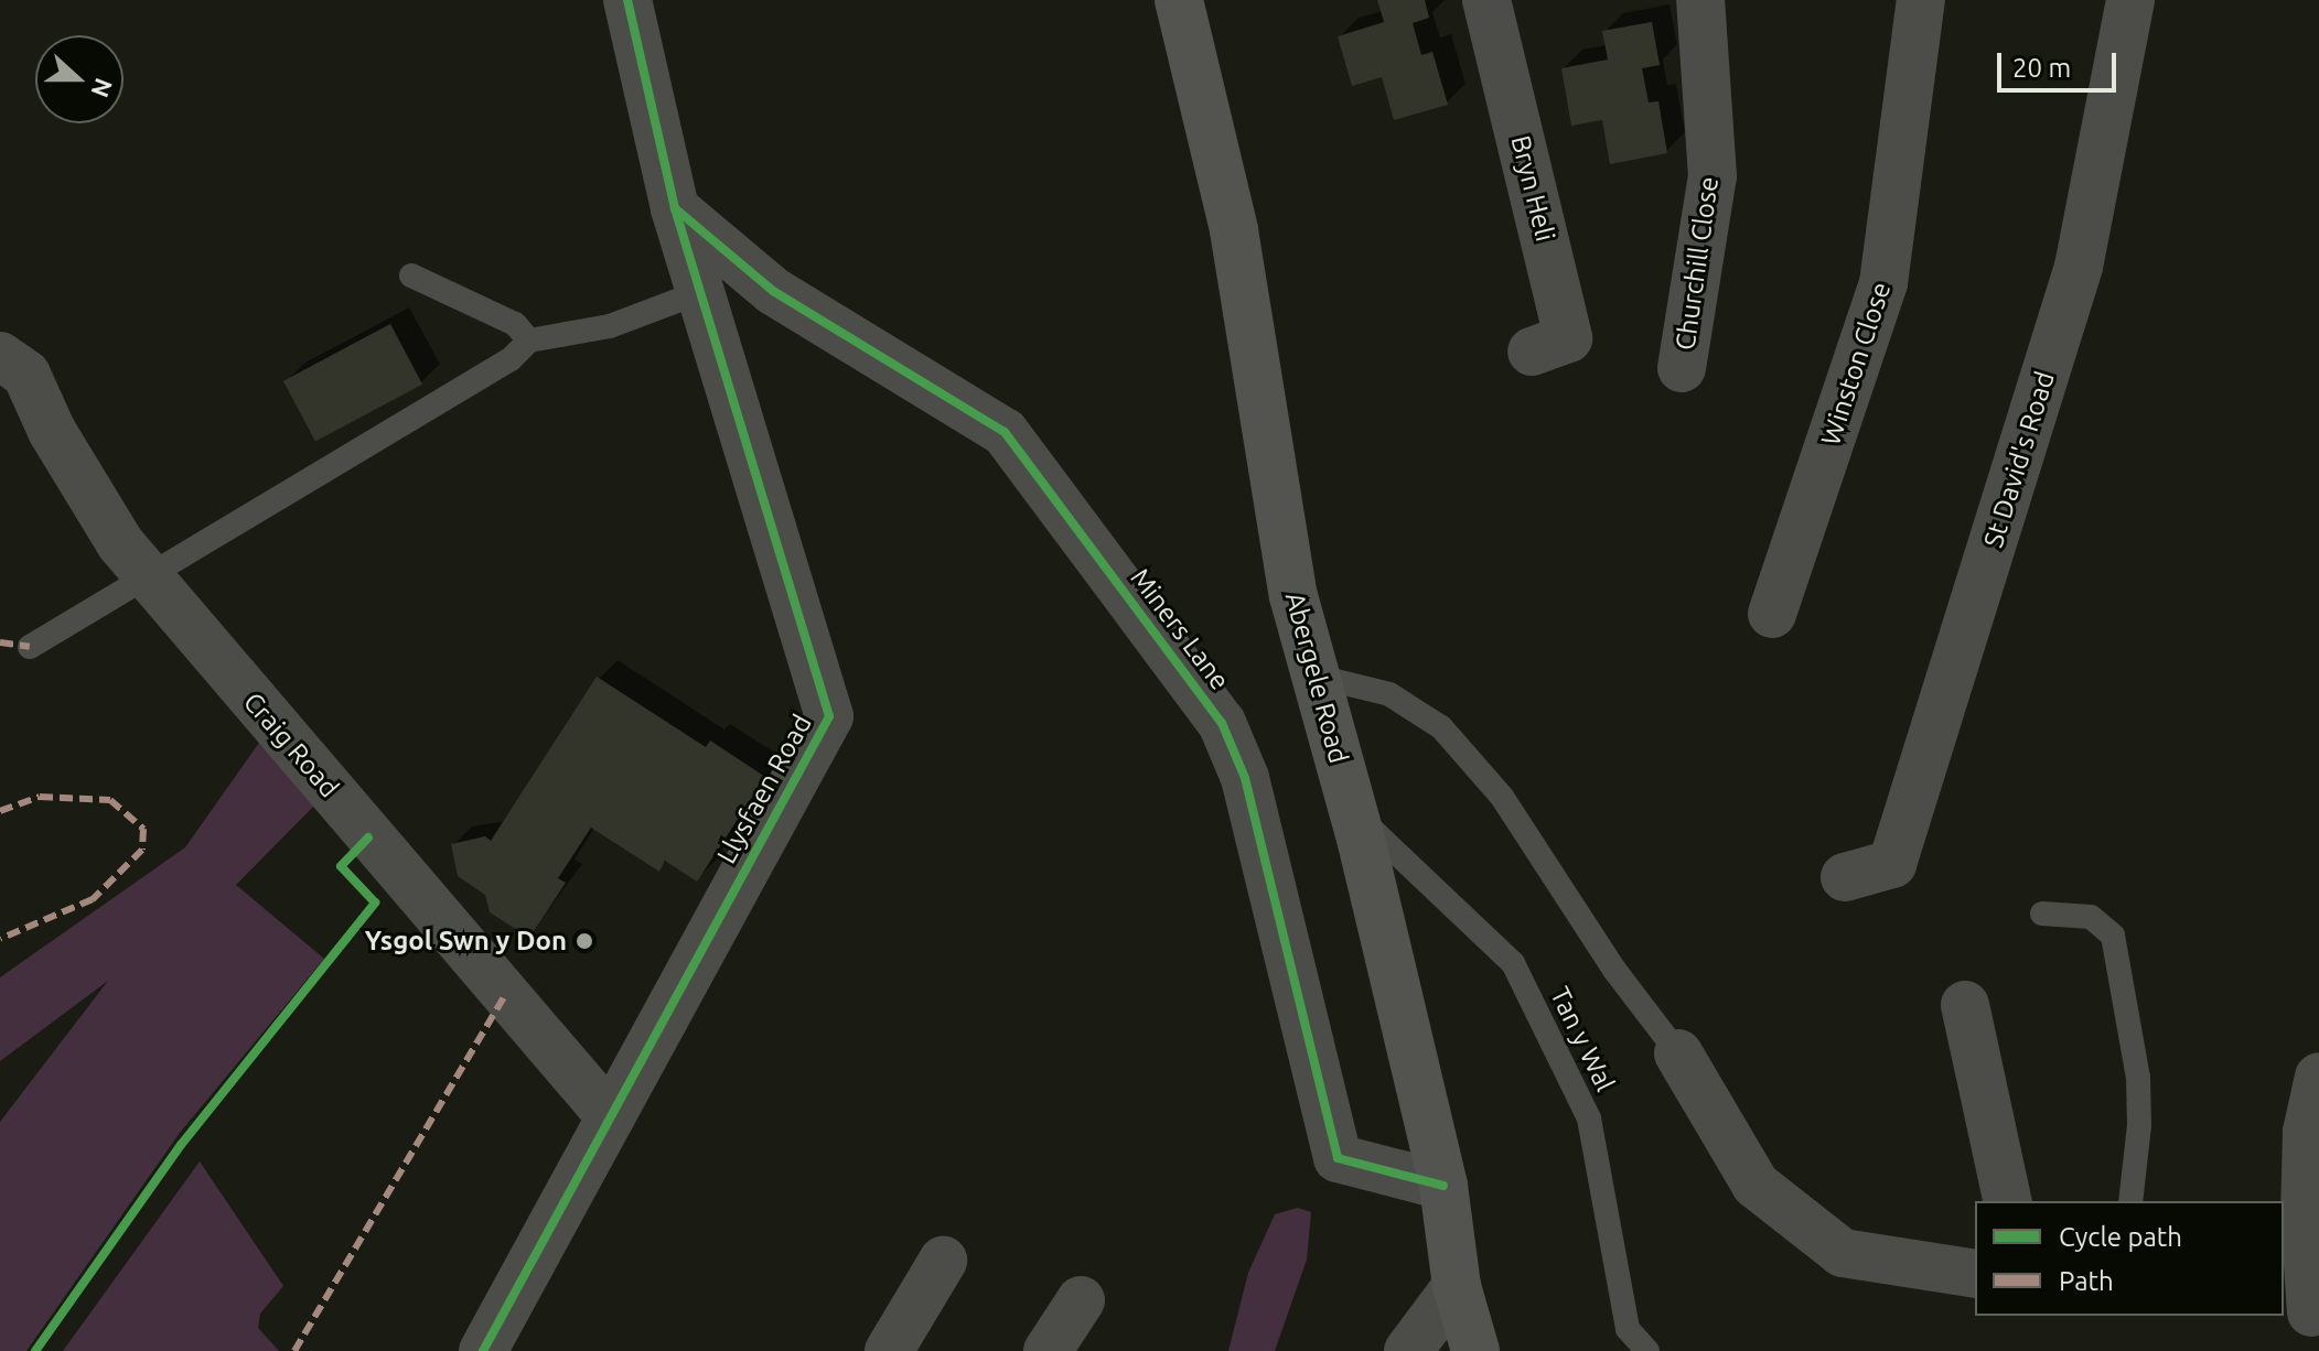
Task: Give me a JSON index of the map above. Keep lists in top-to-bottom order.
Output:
{
  "streets": {
    "main road": ["Abergele Road"],
    "street": [
      "Bryn Heli",
      "Churchill Close",
      "Winston Close",
      "St David's Road",
      "Miners Lane",
      "Craig Road",
      "Llysfaen Road"
    ],
    "lane": ["Tan y Wal"]
  },
  "crossings": [
    ["Miners Lane", "Abergele Road"],
    ["Miners Lane", "Llysfaen Road"],
    ["Abergele Road", "Tan y Wal"],
    ["Craig Road", "Llysfaen Road"]
  ],
  "places": ["Ysgol Swn y Don"],
  "legend": ["Cycle path", "Path"],
  "scale_bar": "20 m",
  "north": "right"
}
